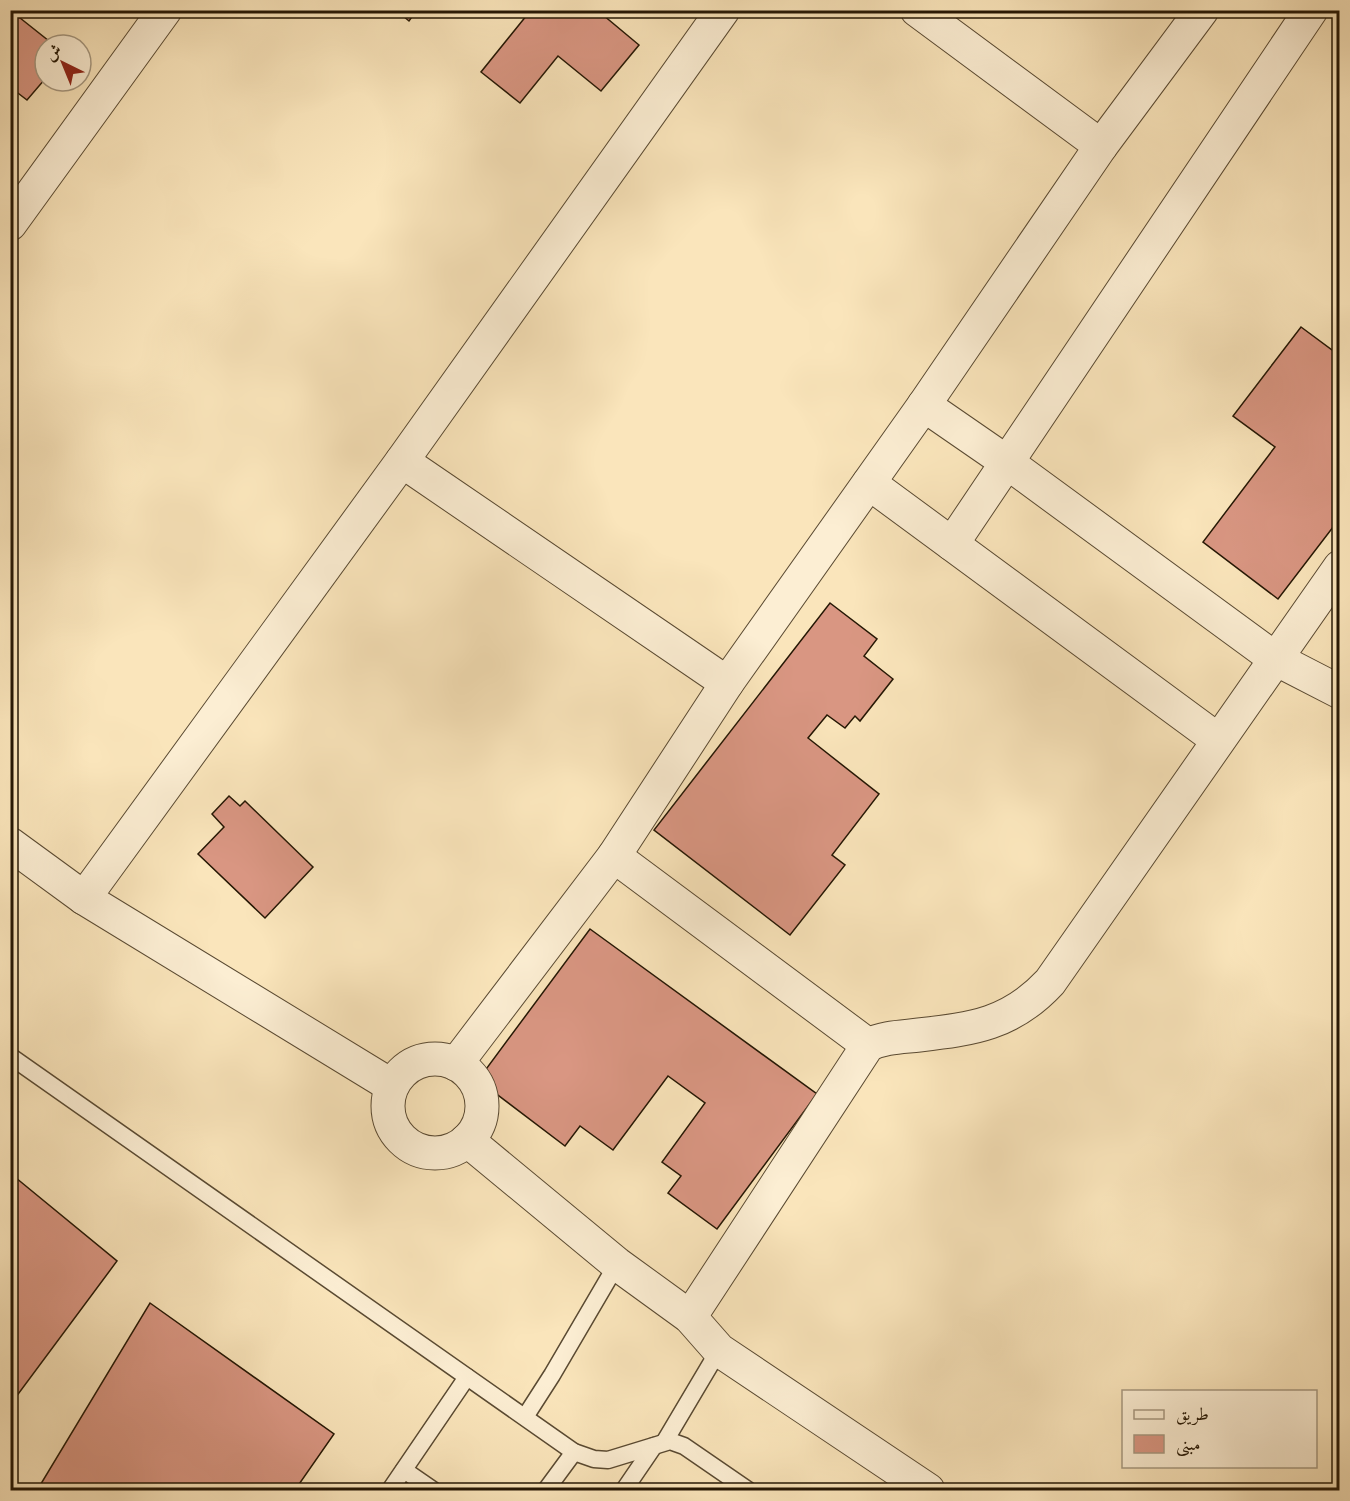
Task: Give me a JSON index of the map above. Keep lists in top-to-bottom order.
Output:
{
  "legend": ["طريق", "مبنى"],
  "north": "top left"
}
